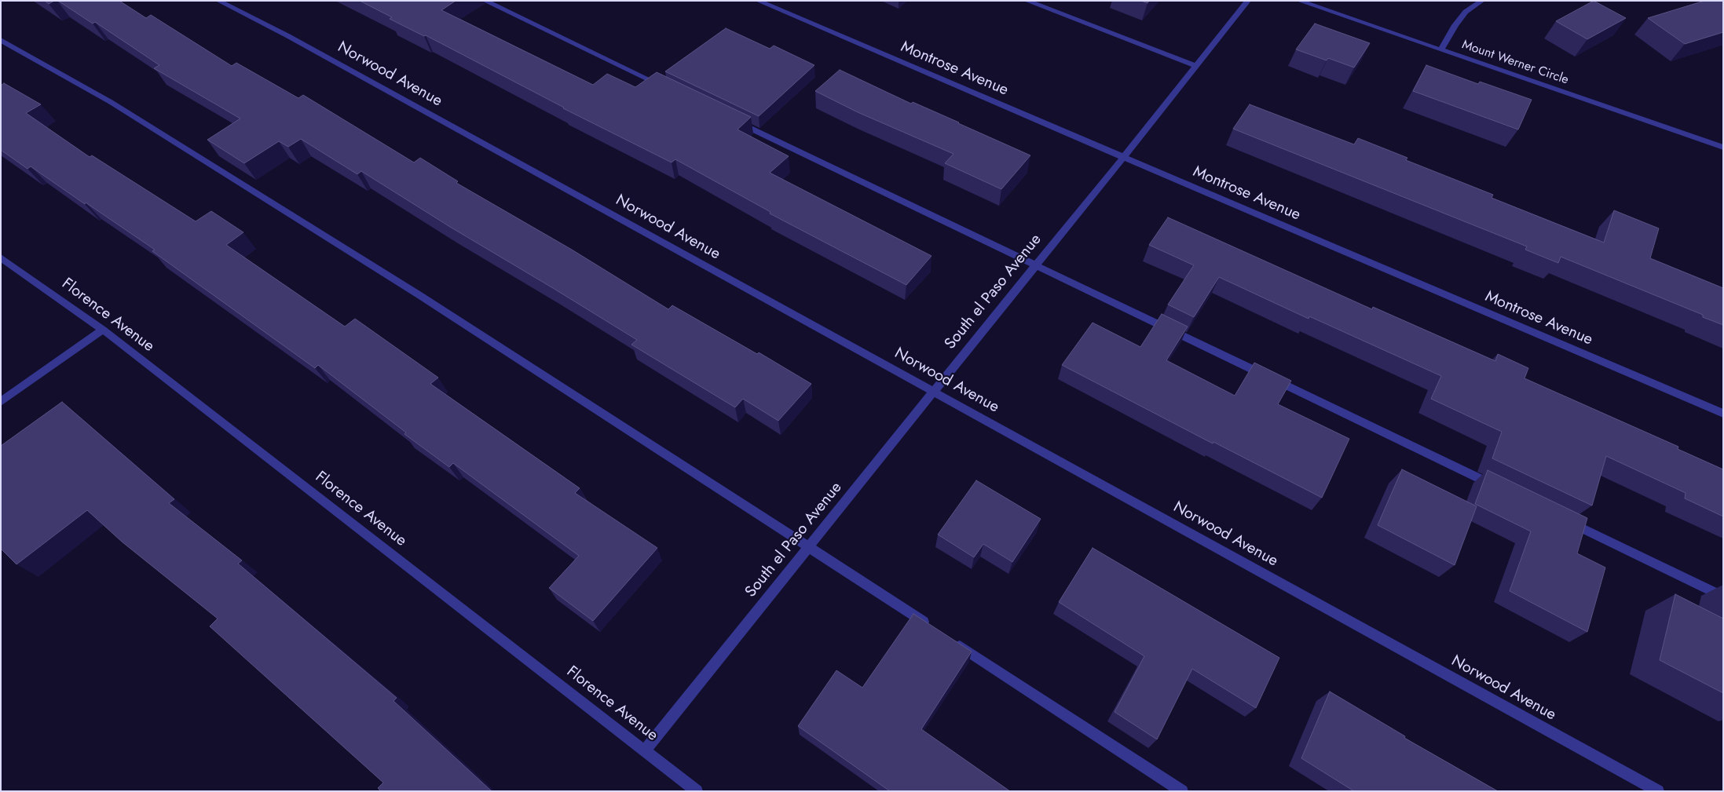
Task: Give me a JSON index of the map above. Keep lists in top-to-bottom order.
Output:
{
  "streets": {
    "street": [
      "Mount Werner Circle",
      "Montrose Avenue",
      "Norwood Avenue",
      "South el Paso Avenue",
      "Florence Avenue"
    ]
  },
  "crossings": [
    ["Montrose Avenue", "South el Paso Avenue"],
    ["Norwood Avenue", "South el Paso Avenue"],
    ["South el Paso Avenue", "Florence Avenue"]
  ]
}
